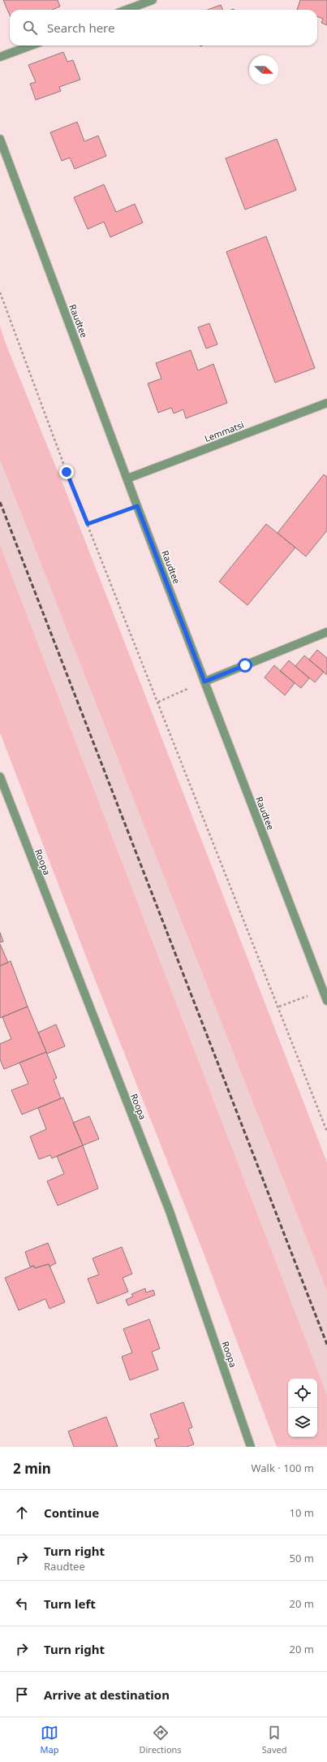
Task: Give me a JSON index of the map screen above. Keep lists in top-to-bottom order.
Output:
{
  "streets": {
    "street": ["Raudtee", "Lemmatsi", "Roopa"]
  },
  "crossings": [
    ["Raudtee", "Lemmatsi"]
  ],
  "north": "right",
  "page": {
    "search": "Search here",
    "heading": ["2 min", "Walk · 100 m"],
    "list": [
      ["Continue", "10 m"],
      ["Turn right", "Raudtee", "50 m"],
      ["Turn left", "20 m"],
      ["Turn right", "20 m"],
      "Arrive at destination"
    ],
    "nav": ["Map", "Directions", "Saved"]
  }
}
